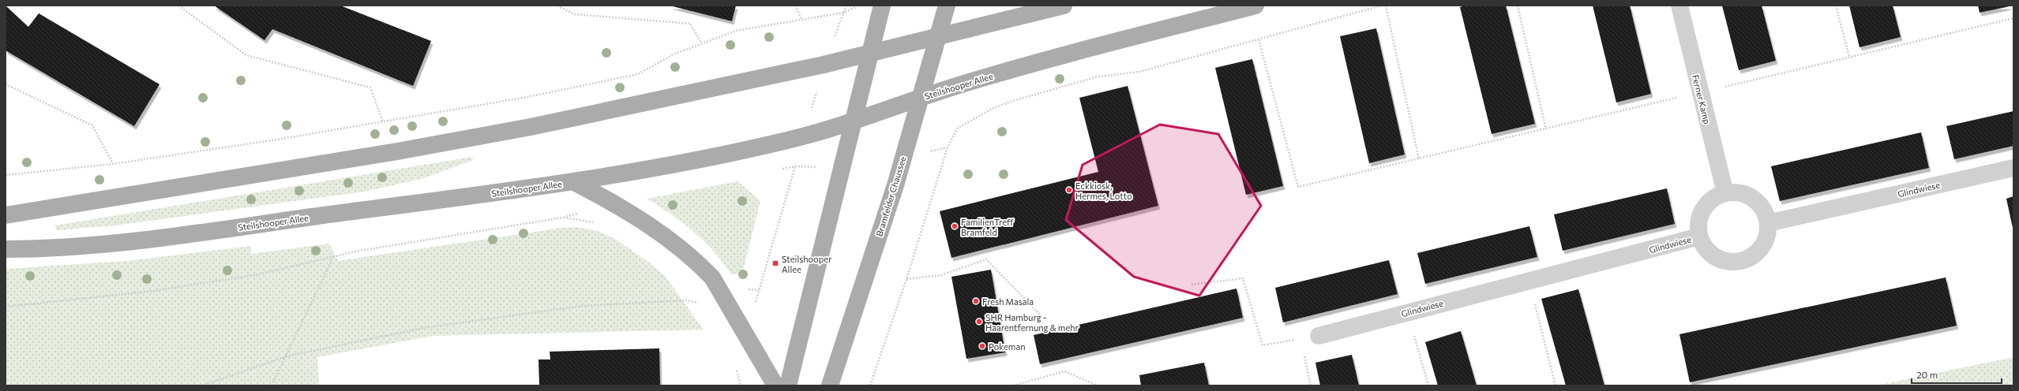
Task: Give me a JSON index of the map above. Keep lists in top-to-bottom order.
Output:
{
  "streets": {
    "main road": ["Steilshooper Allee", "Bramfelder Chaussee"],
    "street": ["Ferner Kamp", "Glindwiese"]
  },
  "crossings": [
    ["Steilshooper Allee", "Bramfelder Chaussee"],
    ["Ferner Kamp", "Glindwiese"]
  ],
  "places": {
    "other": [
      "Eckkiosk, Hermes, Lotto",
      "FamilienTreff Bramfeld",
      "Fresh Masala",
      "SHR Hamburg - Haarentfernung & mehr",
      "Pokeman"
    ],
    "transit": ["Steilshooper Allee"]
  },
  "scale_bar": "20 m"
}
